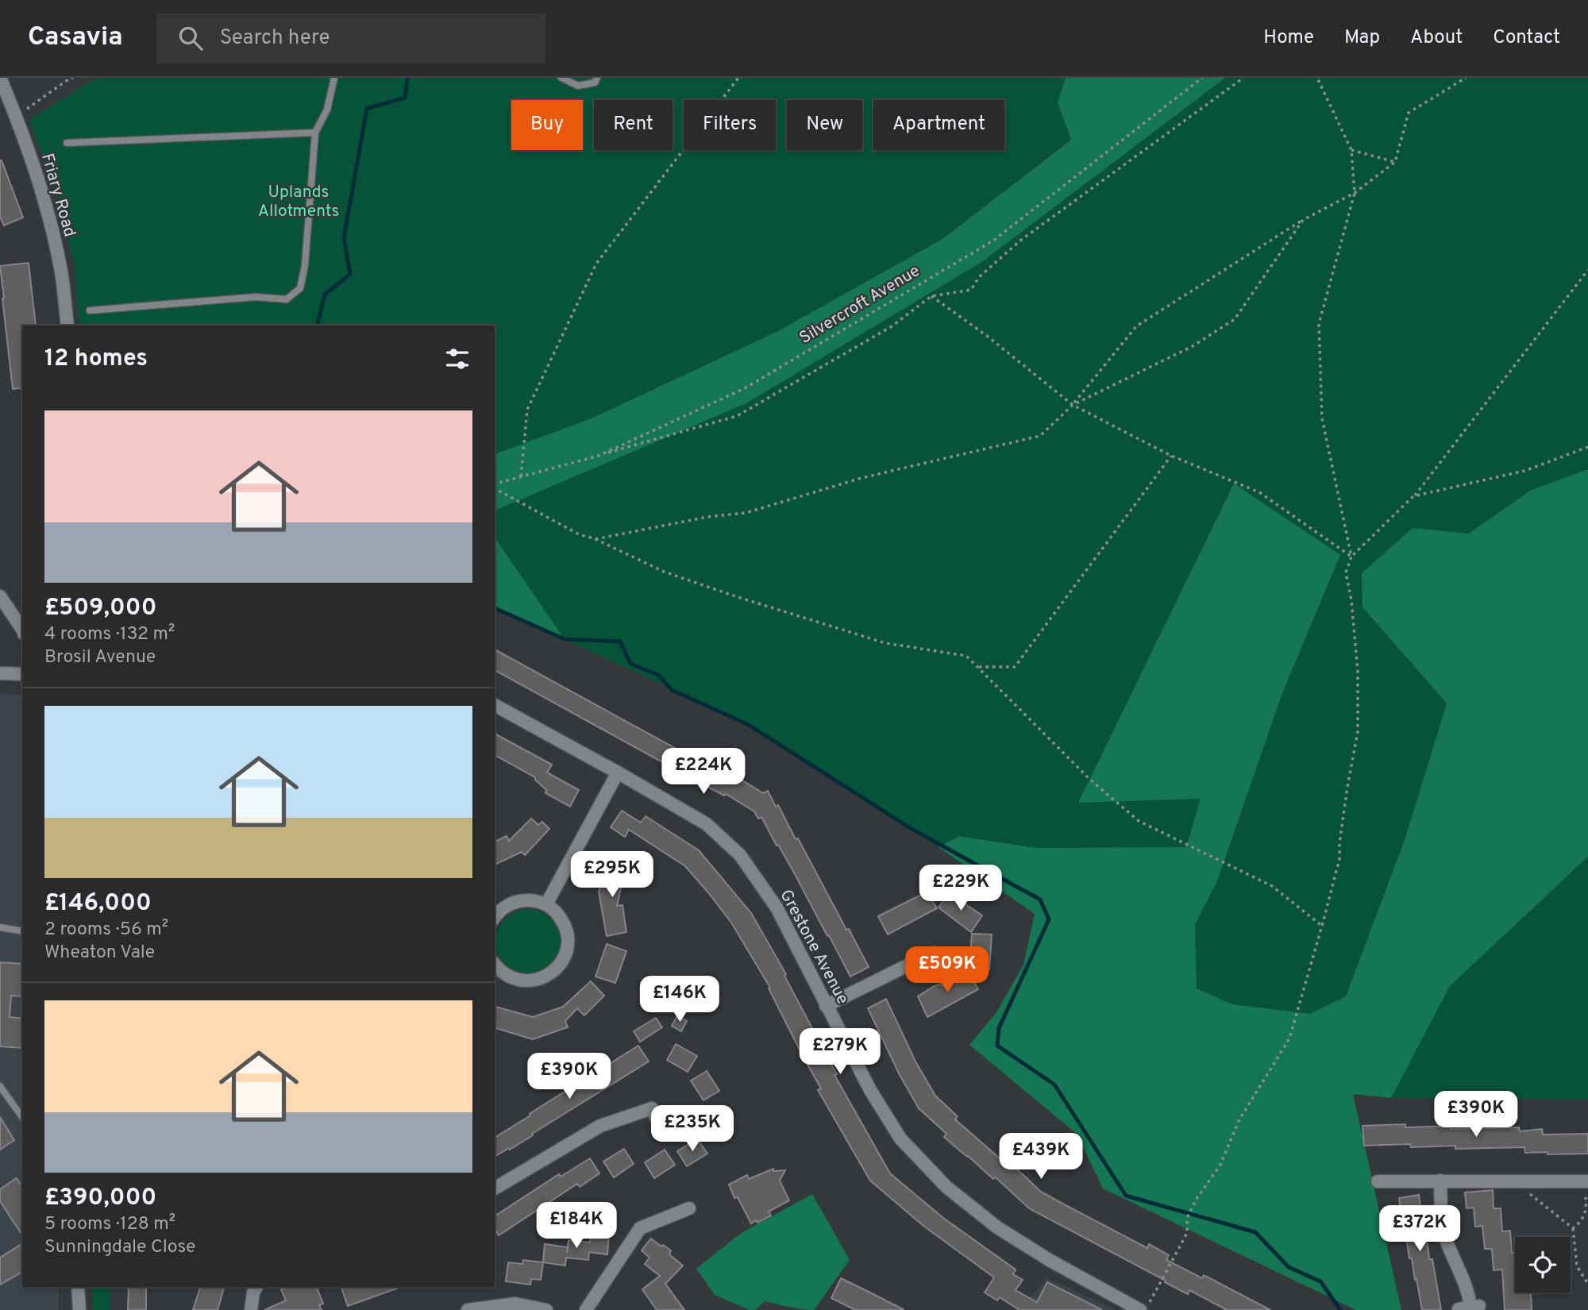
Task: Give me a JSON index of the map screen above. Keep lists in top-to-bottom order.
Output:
{
  "streets": {
    "street": ["Friary Road", "Grestone Avenue"],
    "path": ["Silvercroft Avenue"]
  },
  "parks": ["Uplands Allotments"],
  "page": {
    "header": "Casavia",
    "search": "Search here",
    "nav": [
      "Home",
      "Map",
      "About",
      "Contact"
    ],
    "chip": [
      "Buy",
      "Rent",
      "Filters",
      "New",
      "Apartment"
    ],
    "heading": "12 homes",
    "list": [
      {
        "name": "£509,000",
        "note": "4 rooms · 132 m² · Brosil Avenue"
      },
      {
        "name": "£146,000",
        "note": "2 rooms · 56 m² · Wheaton Vale"
      },
      {
        "name": "£390,000",
        "note": "5 rooms · 128 m² · Sunningdale Close"
      }
    ],
    "price": [
      "£224K",
      "£295K",
      "£229K",
      "£509K",
      "£146K",
      "£279K",
      "£390K",
      "£390K",
      "£235K",
      "£439K",
      "£184K",
      "£372K"
    ]
  }
}
